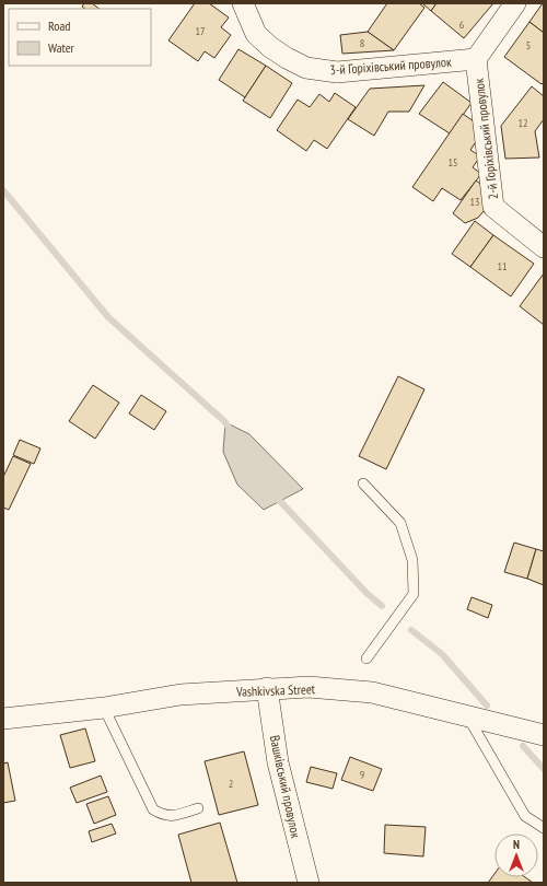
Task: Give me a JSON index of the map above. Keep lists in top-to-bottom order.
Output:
{
  "streets": {
    "street": [
      "3-й Горіхівський провулок",
      "2-й Горіхівський провулок",
      "Vashkivska Street",
      "Вашківський провулок"
    ]
  },
  "crossings": [
    ["3-й Горіхівський провулок", "2-й Горіхівський провулок"],
    ["Vashkivska Street", "Вашківський провулок"]
  ],
  "house_numbers": [
    "6",
    "17",
    "8",
    "5",
    "12",
    "15",
    "13",
    "11",
    "9",
    "2"
  ],
  "legend": ["Road", "Water"],
  "north": "top"
}
